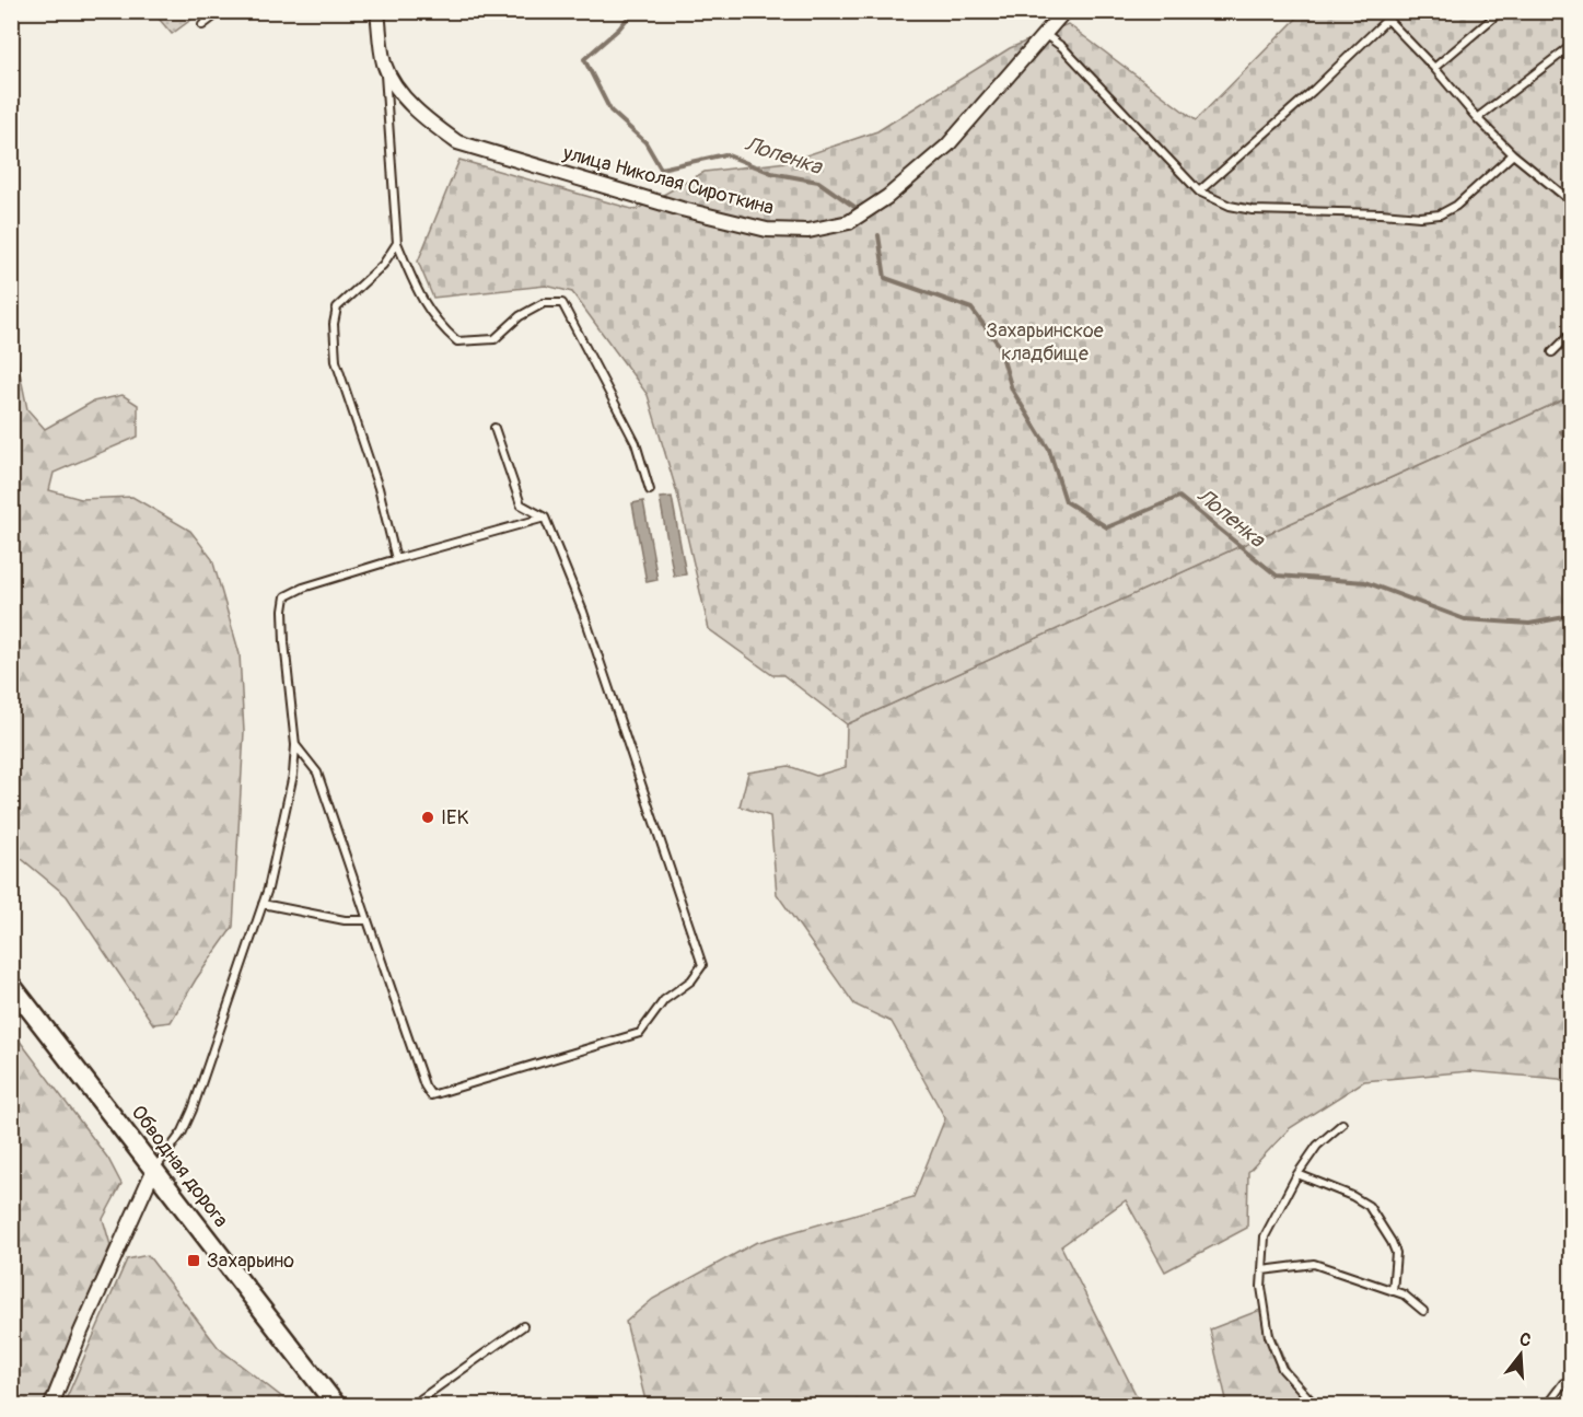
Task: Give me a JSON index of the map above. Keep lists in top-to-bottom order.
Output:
{
  "streets": {
    "main road": ["Обводная дорога"],
    "street": ["улица Николая Сироткина"]
  },
  "water": ["Лопенка"],
  "parks": ["Захарьинское кладбище"],
  "places": {
    "other": ["IEK"],
    "transit": ["Захарьино"]
  },
  "north": "top"
}
